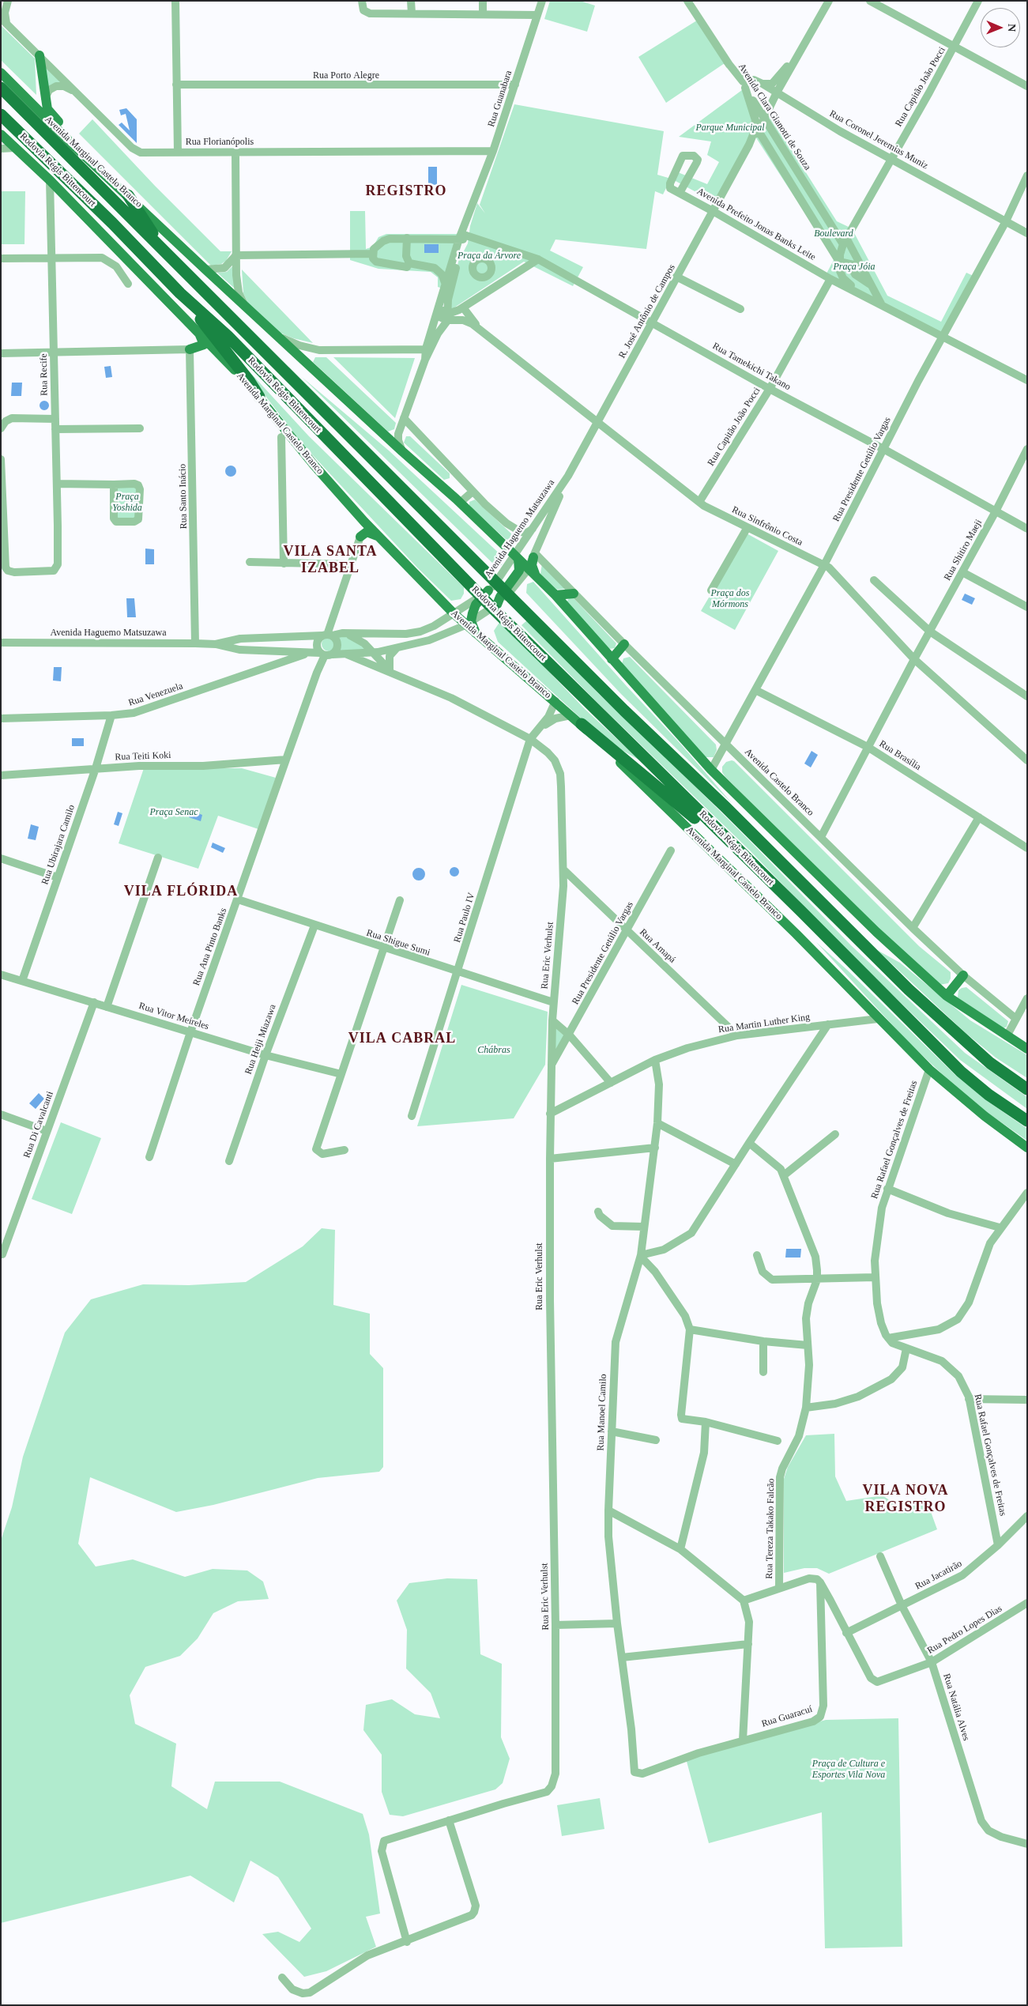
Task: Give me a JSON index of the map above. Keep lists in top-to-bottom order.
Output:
{
  "streets": {
    "highway": ["Rodovia Régis Bittencourt"],
    "main road": ["Avenida Marginal Castelo Branco"],
    "street": [
      "Rua Porto Alegre",
      "Rua Capitão João Pocci",
      "Rua Guanabara",
      "Avenida Clara Gianotti de Souza",
      "Rua Coronel Jeremias Muniz",
      "Rua Florianópolis",
      "Avenida Prefeito Jonas Banks Leite",
      "R. José Antônio de Campos",
      "Rua Tamekichi Takano",
      "Rua Recife",
      "Rua Presidente Getúlio Vargas",
      "Rua Santo Inácio",
      "Rua Sinfrônio Costa",
      "Avenida Haguemo Matsuzawa",
      "Rua Shitiro Maeji",
      "Rua Venezuela",
      "Rua Brasília",
      "Rua Teiti Koki",
      "Avenida Castelo Branco",
      "Rua Ubirajara Camilo",
      "Rua Paulo IV",
      "Rua Shigue Sumi",
      "Rua Amapá",
      "Rua Ana Pinto Banks",
      "Rua Eric Verhulst",
      "Rua Vitor Meireles",
      "Rua Martin Luther King",
      "Rua Heiji Miazawa",
      "Rua Di Cavalcanti",
      "Rua Rafael Gonçalves de Freitas",
      "Rua Manoel Camilo",
      "Rua Tereza Takako Falcão",
      "Rua Jacatirão",
      "Rua Pedro Lopes Dias",
      "Rua Natália Alves",
      "Rua Guaracuí"
    ]
  },
  "crossings": [
    ["Rua Porto Alegre", "Rua Guanabara"],
    ["Rua Capitão João Pocci", "Avenida Clara Gianotti de Souza"],
    ["Rua Capitão João Pocci", "Rua Coronel Jeremias Muniz"],
    ["Rua Capitão João Pocci", "Avenida Prefeito Jonas Banks Leite"],
    ["Rua Capitão João Pocci", "Rua Tamekichi Takano"],
    ["Rua Capitão João Pocci", "Rua Sinfrônio Costa"],
    ["Rua Guanabara", "Rua Florianópolis"],
    ["Rua Guanabara", "Avenida Marginal Castelo Branco"],
    ["Rua Guanabara", "Rua Tamekichi Takano"],
    ["Rua Guanabara", "Rua Sinfrônio Costa"],
    ["Avenida Clara Gianotti de Souza", "Rua Coronel Jeremias Muniz"],
    ["Avenida Clara Gianotti de Souza", "Avenida Prefeito Jonas Banks Leite"],
    ["Rua Coronel Jeremias Muniz", "Rua Presidente Getúlio Vargas"],
    ["Avenida Marginal Castelo Branco", "Rua Recife"],
    ["Avenida Marginal Castelo Branco", "Rua Presidente Getúlio Vargas"],
    ["Avenida Marginal Castelo Branco", "Avenida Haguemo Matsuzawa"],
    ["Avenida Marginal Castelo Branco", "Rua Paulo IV"],
    ["Avenida Marginal Castelo Branco", "Rua Martin Luther King"],
    ["Avenida Marginal Castelo Branco", "Rua Rafael Gonçalves de Freitas"],
    ["Avenida Prefeito Jonas Banks Leite", "R. José Antônio de Campos"],
    ["Avenida Prefeito Jonas Banks Leite", "Rua Presidente Getúlio Vargas"],
    ["R. José Antônio de Campos", "Rua Tamekichi Takano"],
    ["R. José Antônio de Campos", "Rua Sinfrônio Costa"],
    ["R. José Antônio de Campos", "Avenida Haguemo Matsuzawa"],
    ["Rua Tamekichi Takano", "Rua Presidente Getúlio Vargas"],
    ["Rua Tamekichi Takano", "Rua Shitiro Maeji"],
    ["Rua Presidente Getúlio Vargas", "Rua Sinfrônio Costa"],
    ["Rua Presidente Getúlio Vargas", "Rua Brasília"],
    ["Rua Presidente Getúlio Vargas", "Avenida Castelo Branco"],
    ["Rua Presidente Getúlio Vargas", "Rua Amapá"],
    ["Rua Presidente Getúlio Vargas", "Rua Eric Verhulst"],
    ["Rua Santo Inácio", "Avenida Haguemo Matsuzawa"],
    ["Rua Sinfrônio Costa", "Avenida Haguemo Matsuzawa"],
    ["Rua Sinfrônio Costa", "Rua Shitiro Maeji"],
    ["Avenida Haguemo Matsuzawa", "Rua Venezuela"],
    ["Avenida Haguemo Matsuzawa", "Avenida Castelo Branco"],
    ["Avenida Haguemo Matsuzawa", "Rua Ana Pinto Banks"],
    ["Avenida Haguemo Matsuzawa", "Rua Eric Verhulst"],
    ["Rua Shitiro Maeji", "Rua Brasília"],
    ["Rua Shitiro Maeji", "Avenida Castelo Branco"],
    ["Rua Venezuela", "Rua Ubirajara Camilo"],
    ["Rua Teiti Koki", "Rua Ubirajara Camilo"],
    ["Rua Teiti Koki", "Rua Ana Pinto Banks"],
    ["Rua Ubirajara Camilo", "Rua Vitor Meireles"],
    ["Rua Paulo IV", "Rua Shigue Sumi"],
    ["Rua Paulo IV", "Rua Eric Verhulst"],
    ["Rua Shigue Sumi", "Rua Ana Pinto Banks"],
    ["Rua Shigue Sumi", "Rua Eric Verhulst"],
    ["Rua Shigue Sumi", "Rua Heiji Miazawa"],
    ["Rua Amapá", "Rua Eric Verhulst"],
    ["Rua Amapá", "Rua Martin Luther King"],
    ["Rua Ana Pinto Banks", "Rua Vitor Meireles"],
    ["Rua Eric Verhulst", "Rua Martin Luther King"],
    ["Rua Vitor Meireles", "Rua Heiji Miazawa"],
    ["Rua Vitor Meireles", "Rua Di Cavalcanti"],
    ["Rua Martin Luther King", "Rua Manoel Camilo"],
    ["Rua Rafael Gonçalves de Freitas", "Rua Jacatirão"],
    ["Rua Manoel Camilo", "Rua Guaracuí"],
    ["Rua Jacatirão", "Rua Pedro Lopes Dias"],
    ["Rua Jacatirão", "Rua Natália Alves"],
    ["Rua Pedro Lopes Dias", "Rua Natália Alves"]
  ],
  "districts": [
    "REGISTRO",
    "VILA SANTA IZABEL",
    "VILA FLÓRIDA",
    "VILA CABRAL",
    "VILA NOVA REGISTRO"
  ],
  "parks": [
    "Parque Municipal",
    "Boulevard",
    "Praça da Árvore",
    "Praça Jóia",
    "Praça Yoshida",
    "Praça dos Mórmons",
    "Praça Senac",
    "Chábras",
    "Praça de Cultura e Esportes Vila Nova"
  ],
  "north": "right"
}
